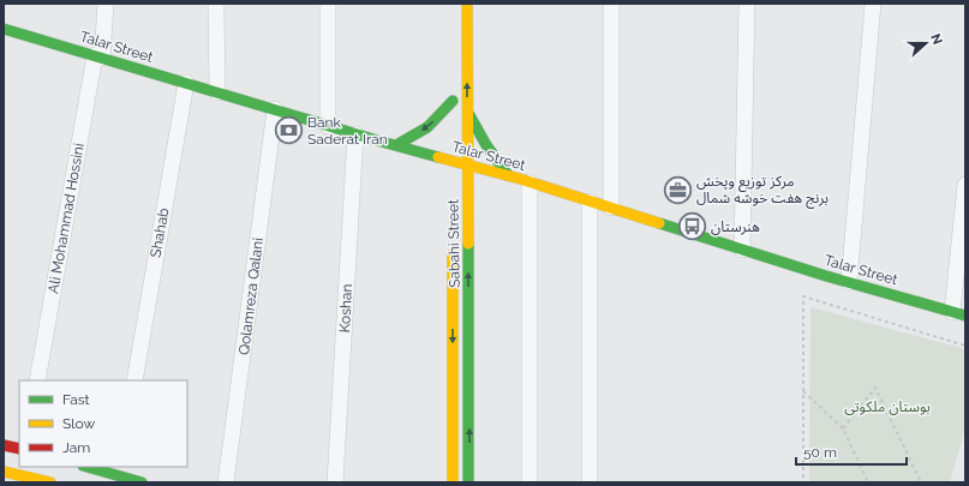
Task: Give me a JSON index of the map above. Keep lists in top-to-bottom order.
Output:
{
  "streets": {
    "street": [
      "Talar Street",
      "Ali Mohammad Hossini",
      "Shahab",
      "Sabahi Street",
      "Qolamreza Qalani",
      "Koshan"
    ]
  },
  "crossings": [
    ["Talar Street", "Ali Mohammad Hossini"],
    ["Talar Street", "Shahab"],
    ["Talar Street", "Sabahi Street"],
    ["Talar Street", "Qolamreza Qalani"],
    ["Talar Street", "Koshan"]
  ],
  "parks": ["بوستان ملکوتی"],
  "places": {
    "bank": ["Bank Saderat Iran"],
    "office": ["مرکز توزیع وپخش برنج هفت خوشه شمال"],
    "bus stop": ["هنرستان"]
  },
  "legend": ["Fast", "Slow", "Jam"],
  "scale_bar": "50 m",
  "north": "right"
}
